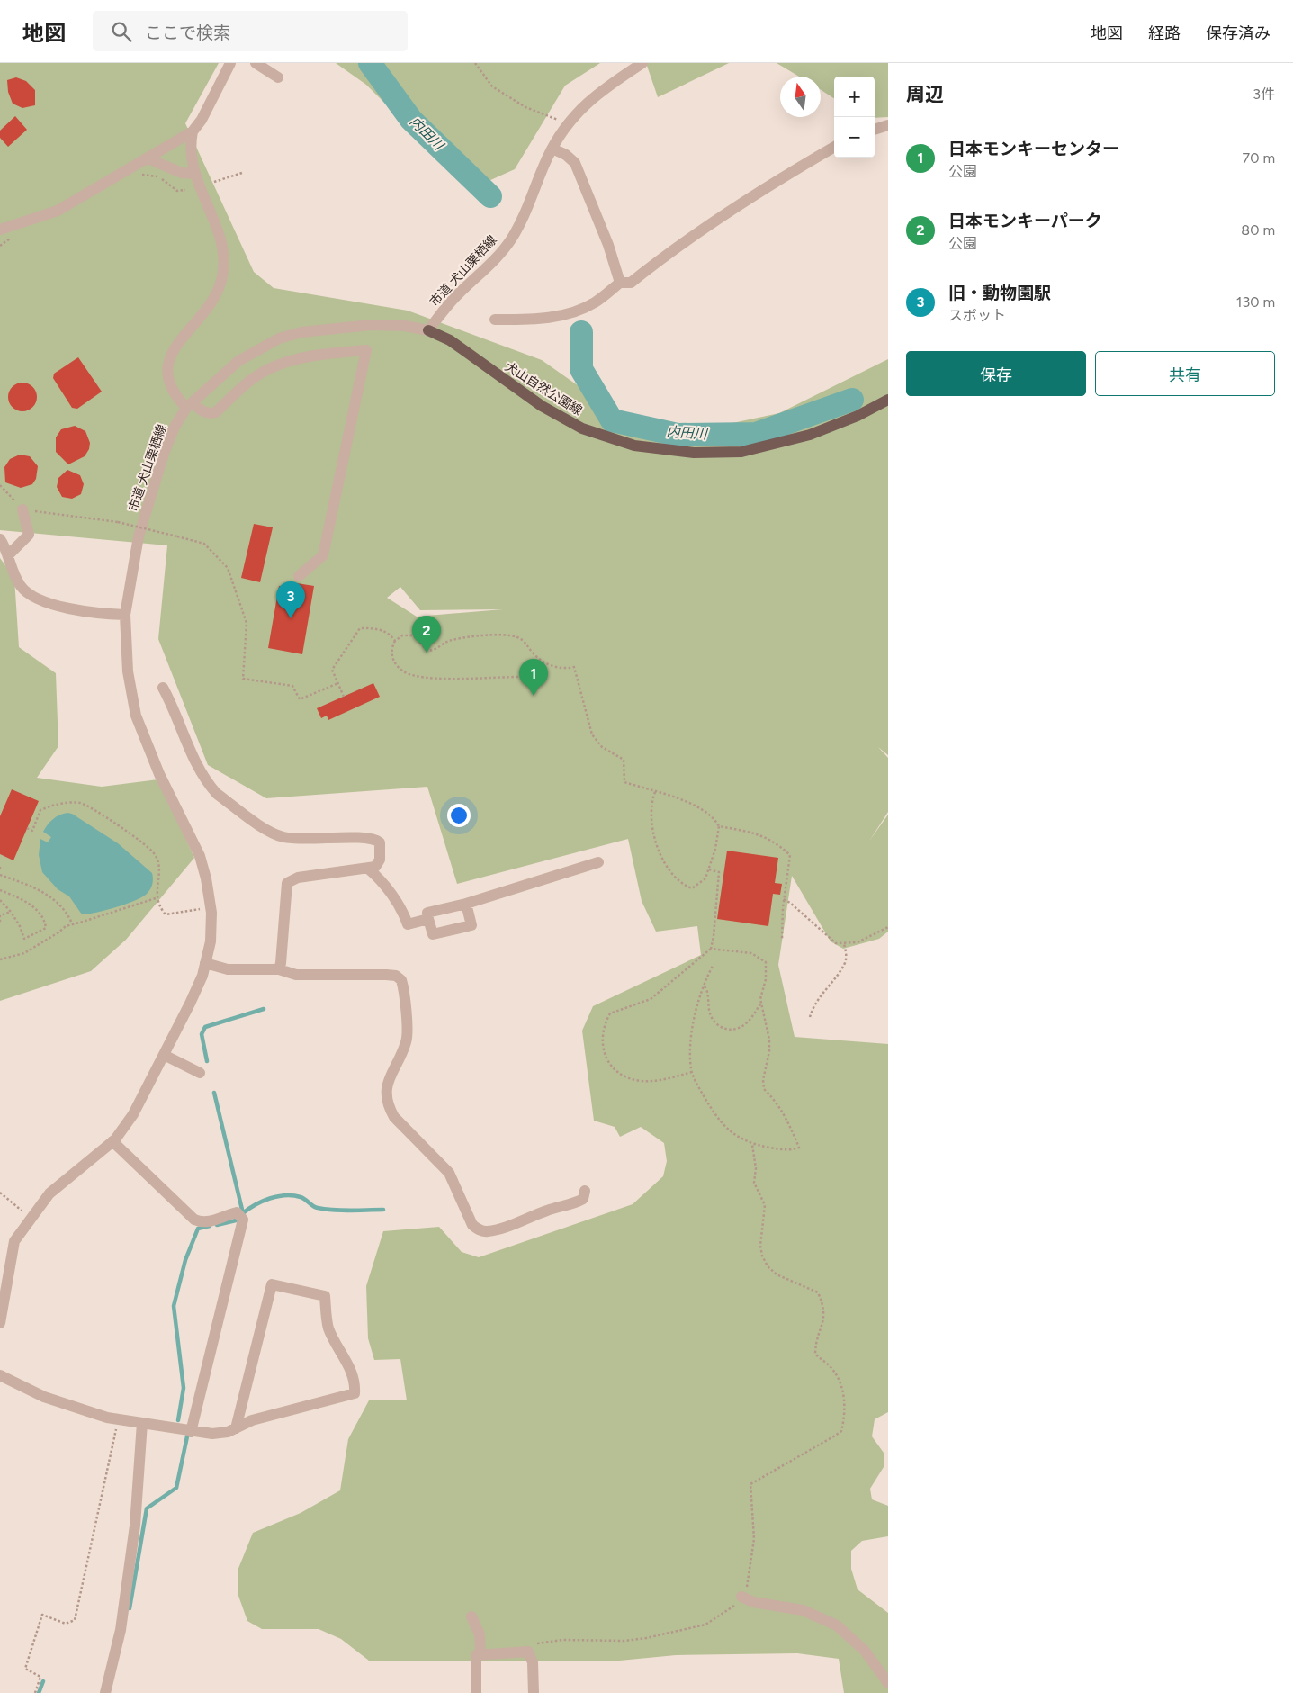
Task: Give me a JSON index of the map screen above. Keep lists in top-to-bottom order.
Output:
{
  "streets": {
    "main road": ["犬山自然公園線"],
    "street": ["市道 犬山栗栖線"]
  },
  "crossings": [
    ["市道 犬山栗栖線", "犬山自然公園線"]
  ],
  "water": ["内田川"],
  "north": "top",
  "page": {
    "header": "地図",
    "search": "ここで検索",
    "nav": ["地図", "経路", "保存済み"],
    "heading": ["周辺", "3件"],
    "map_buttons": ["+", "−"],
    "list": [
      {
        "mark": "1",
        "name": "日本モンキーセンター",
        "note": "公園",
        "value": "70 m"
      },
      {
        "mark": "2",
        "name": "日本モンキーパーク",
        "note": "公園",
        "value": "80 m"
      },
      {
        "mark": "3",
        "name": "旧・動物園駅",
        "note": "スポット",
        "value": "130 m"
      }
    ],
    "buttons": ["保存", "共有"],
    "pins": ["3", "2", "1"]
  }
}
